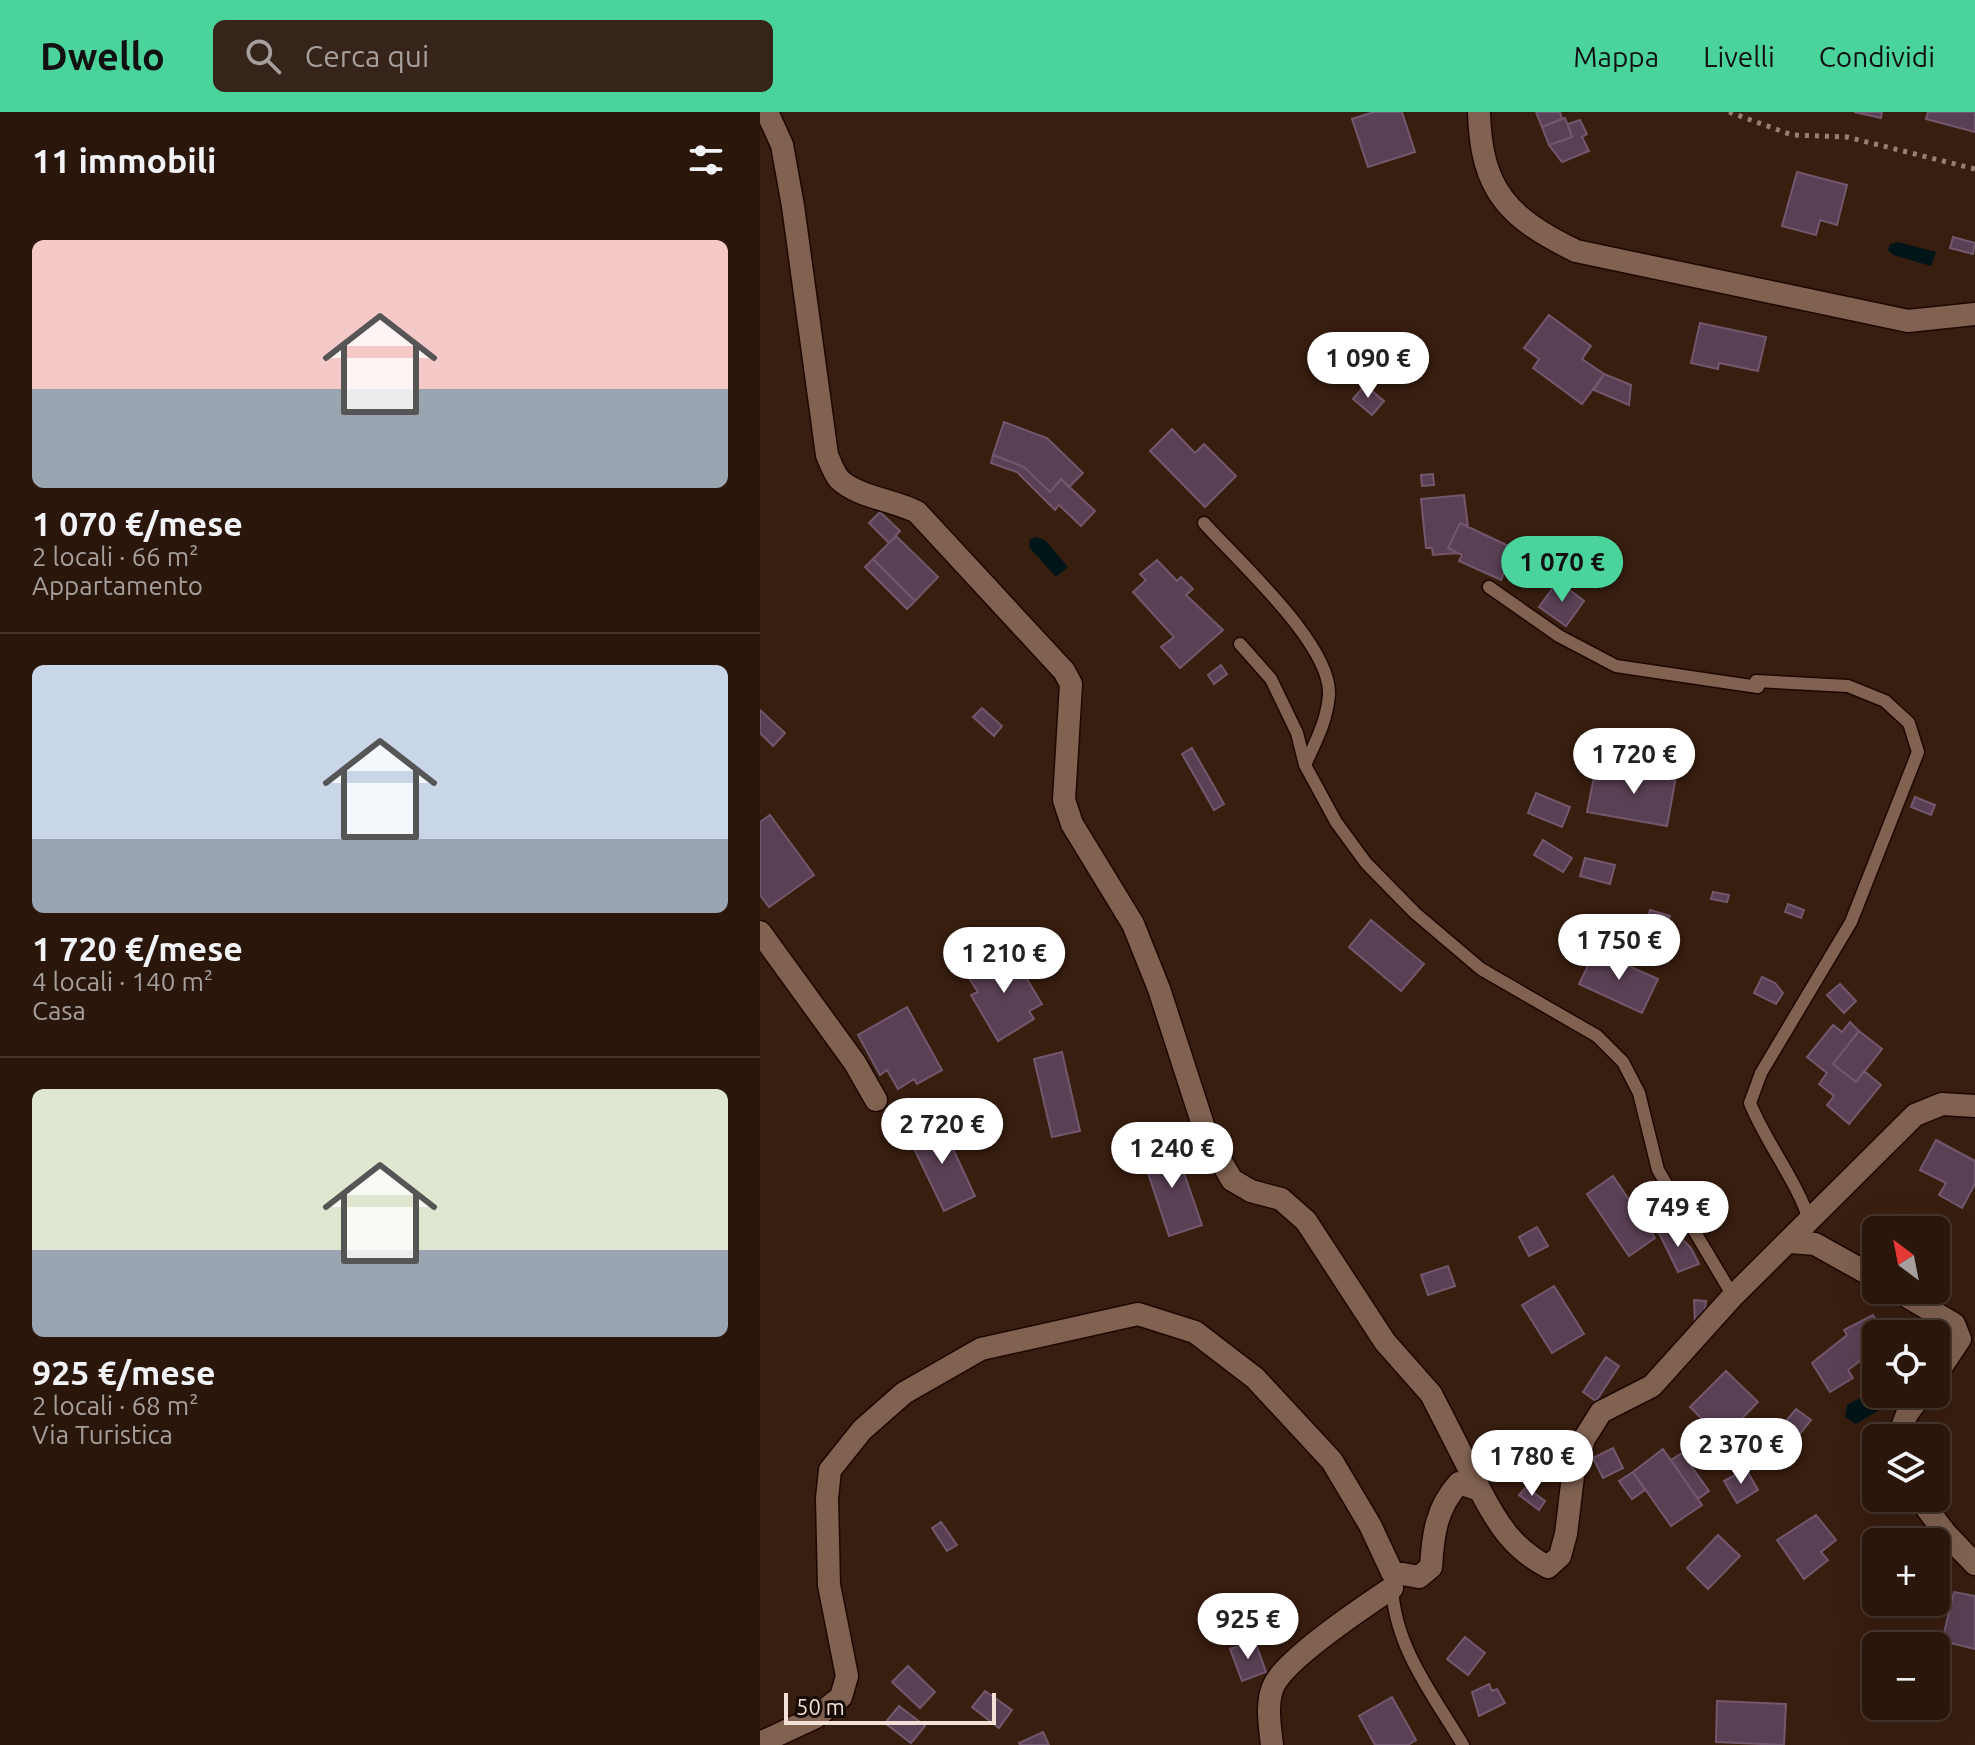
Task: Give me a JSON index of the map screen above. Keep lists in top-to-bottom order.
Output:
{
  "scale_bar": "50 m",
  "north": "top left",
  "page": {
    "header": "Dwello",
    "search": "Cerca qui",
    "nav": ["Mappa", "Livelli", "Condividi"],
    "heading": "11 immobili",
    "list": [
      {
        "name": "1 070 €/mese",
        "note": "2 locali · 66 m² · Appartamento"
      },
      {
        "name": "1 720 €/mese",
        "note": "4 locali · 140 m² · Casa"
      },
      {
        "name": "925 €/mese",
        "note": "2 locali · 68 m² · Via Turistica"
      }
    ],
    "price": [
      "1 090 €",
      "1 070 €",
      "1 720 €",
      "1 750 €",
      "1 210 €",
      "2 720 €",
      "1 240 €",
      "749 €",
      "2 370 €",
      "1 780 €",
      "925 €"
    ],
    "map_buttons": ["+", "−"],
    "scale": "50 m"
  }
}
